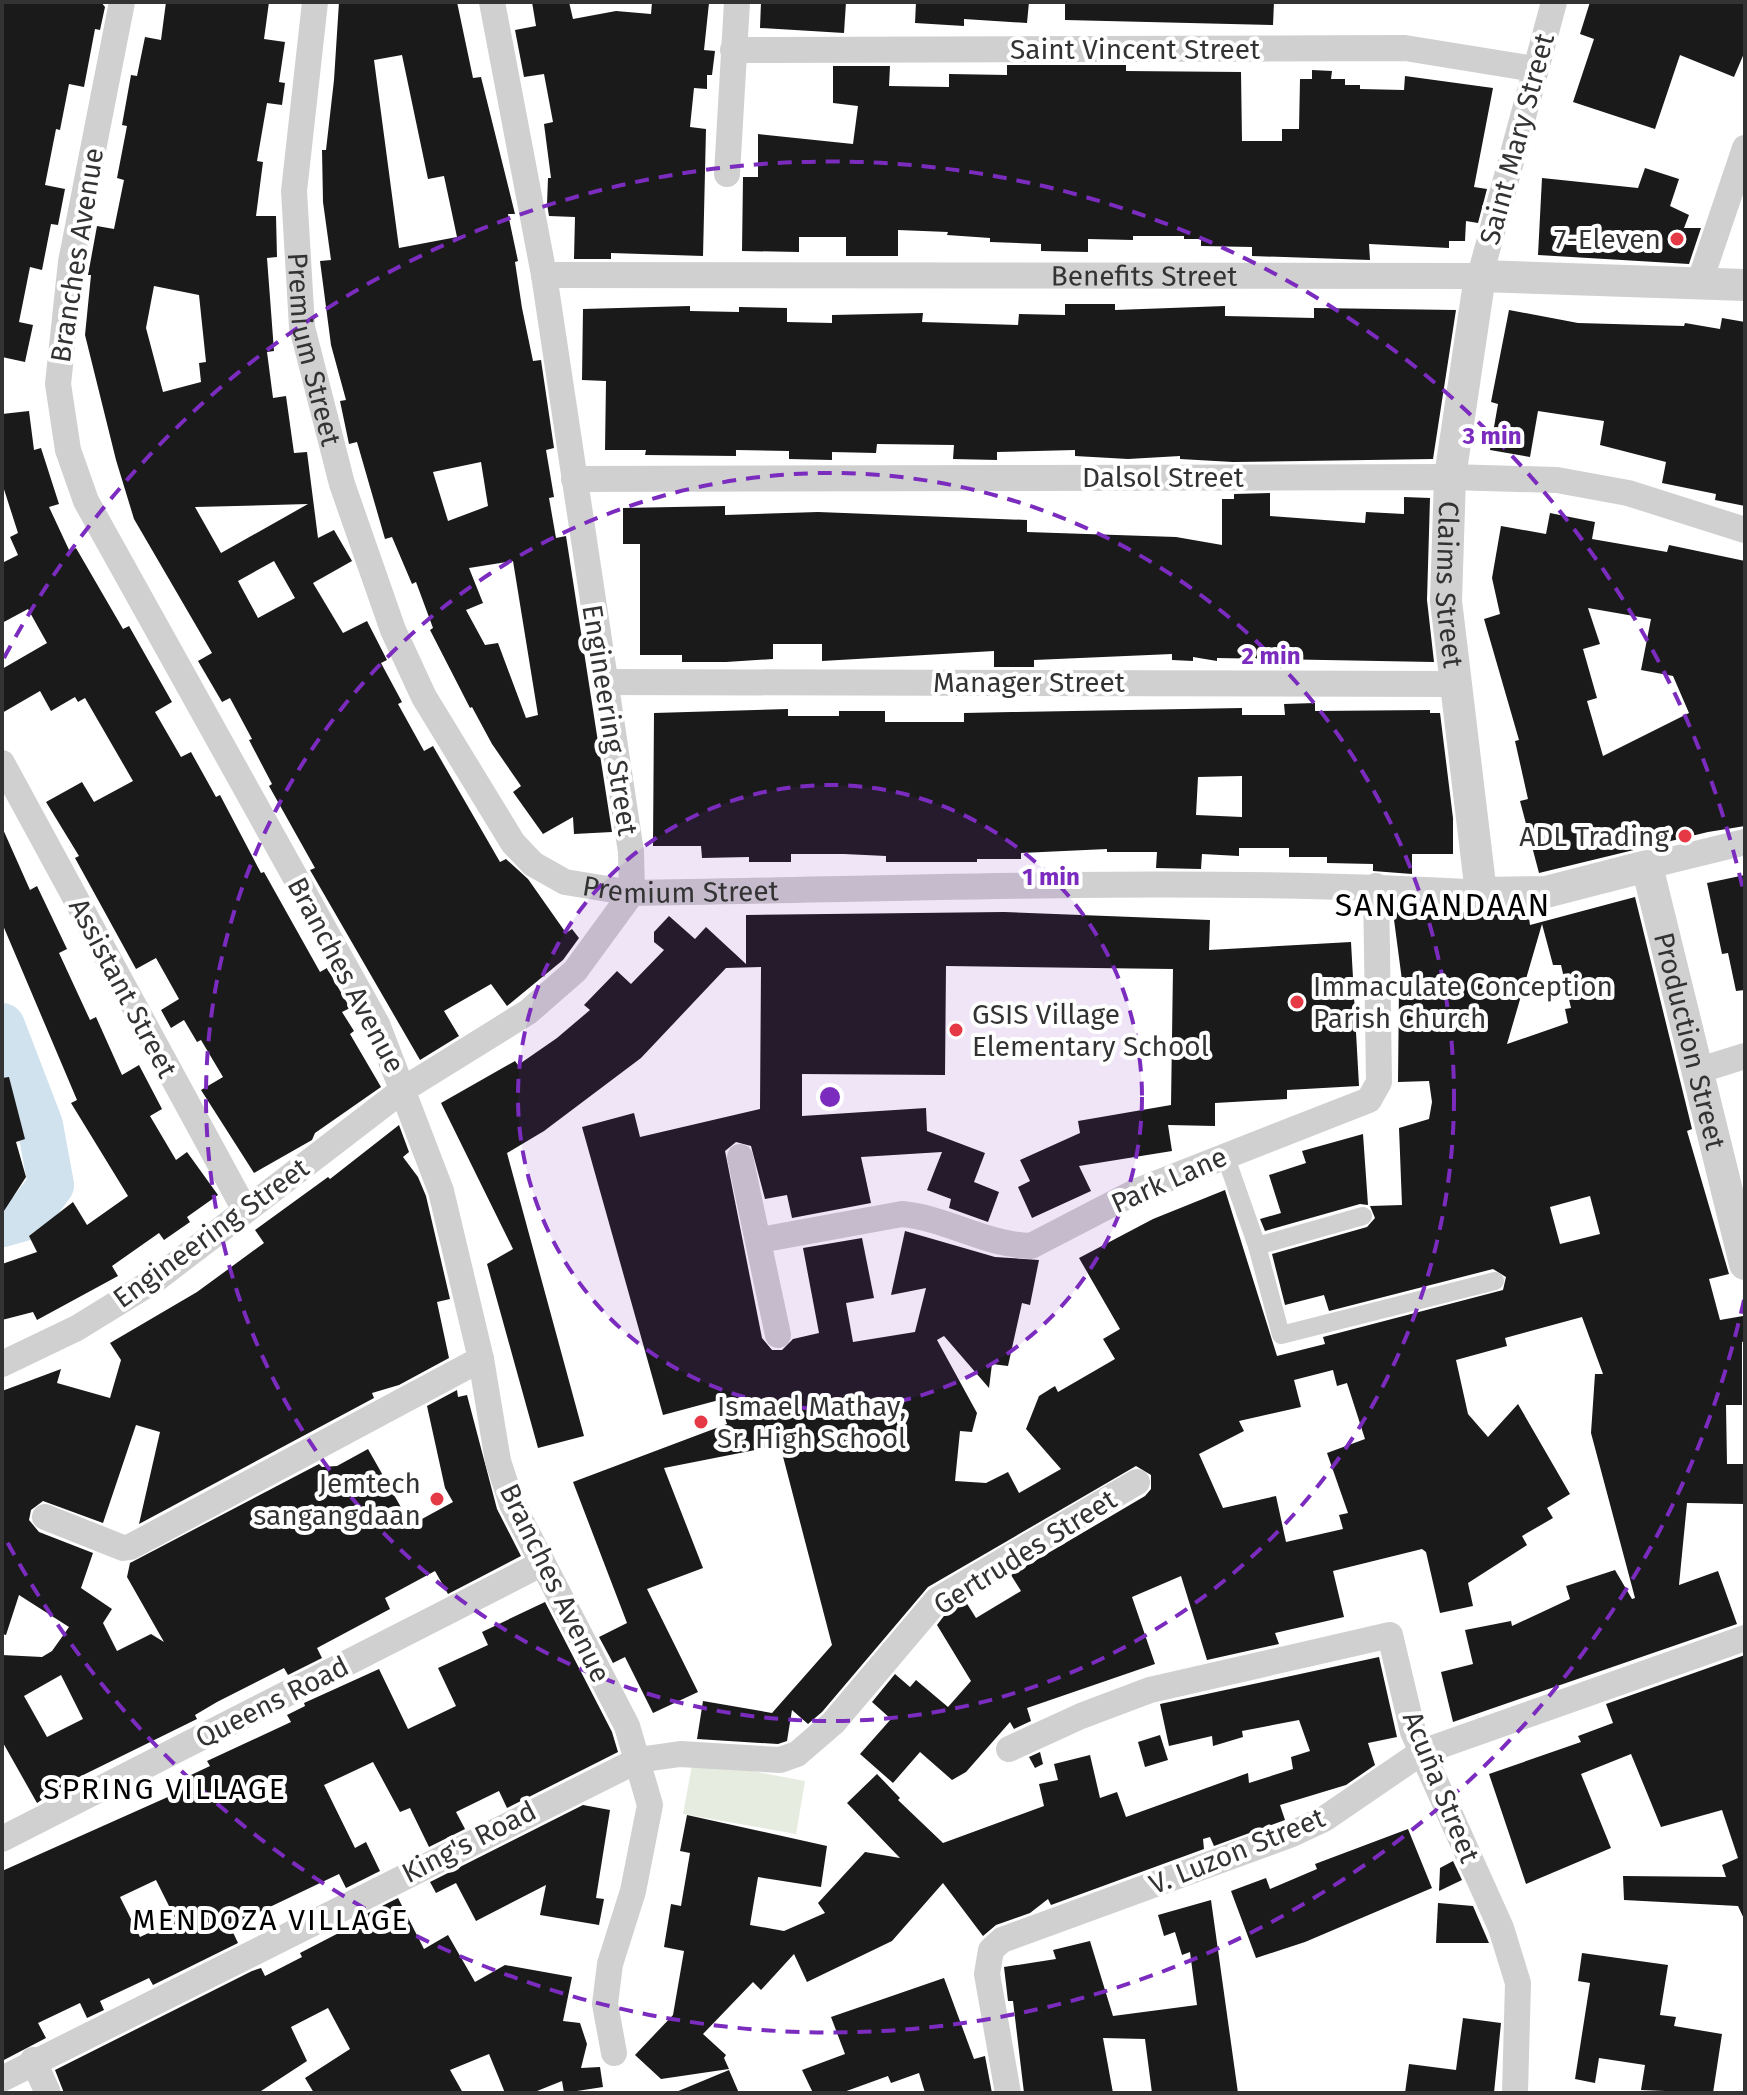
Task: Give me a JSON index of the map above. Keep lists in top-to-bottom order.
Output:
{
  "streets": {
    "street": [
      "Saint Vincent Street",
      "Saint Mary Street",
      "Branches Avenue",
      "Benefits Street",
      "Premium Street",
      "Dalsol Street",
      "Claims Street",
      "Manager Street",
      "Engineering Street",
      "Assistant Street",
      "Production Street",
      "Park Lane",
      "Gertrudes Street",
      "Queens Road",
      "Acuña Street",
      "King's Road",
      "V. Luzon Street"
    ]
  },
  "crossings": [
    ["Saint Vincent Street", "Saint Mary Street"],
    ["Saint Mary Street", "Benefits Street"],
    ["Saint Mary Street", "Claims Street"],
    ["Branches Avenue", "Engineering Street"],
    ["Branches Avenue", "Gertrudes Street"],
    ["Branches Avenue", "Queens Road"],
    ["Branches Avenue", "King's Road"],
    ["Benefits Street", "Claims Street"],
    ["Benefits Street", "Engineering Street"],
    ["Premium Street", "Claims Street"],
    ["Premium Street", "Engineering Street"],
    ["Premium Street", "Production Street"],
    ["Premium Street", "Park Lane"],
    ["Dalsol Street", "Claims Street"],
    ["Dalsol Street", "Engineering Street"],
    ["Claims Street", "Manager Street"],
    ["Manager Street", "Engineering Street"],
    ["Engineering Street", "Assistant Street"],
    ["Gertrudes Street", "King's Road"],
    ["Acuña Street", "V. Luzon Street"]
  ],
  "districts": ["SANGANDAAN", "SPRING VILLAGE", "MENDOZA VILLAGE"],
  "places": [
    "7-Eleven",
    "ADL Trading",
    "Immaculate Conception Parish Church",
    "GSIS Village Elementary School",
    "Ismael Mathay, Sr. High School",
    "Jemtech sangangdaan"
  ],
  "rings": ["3 min", "2 min", "1 min"]
}
